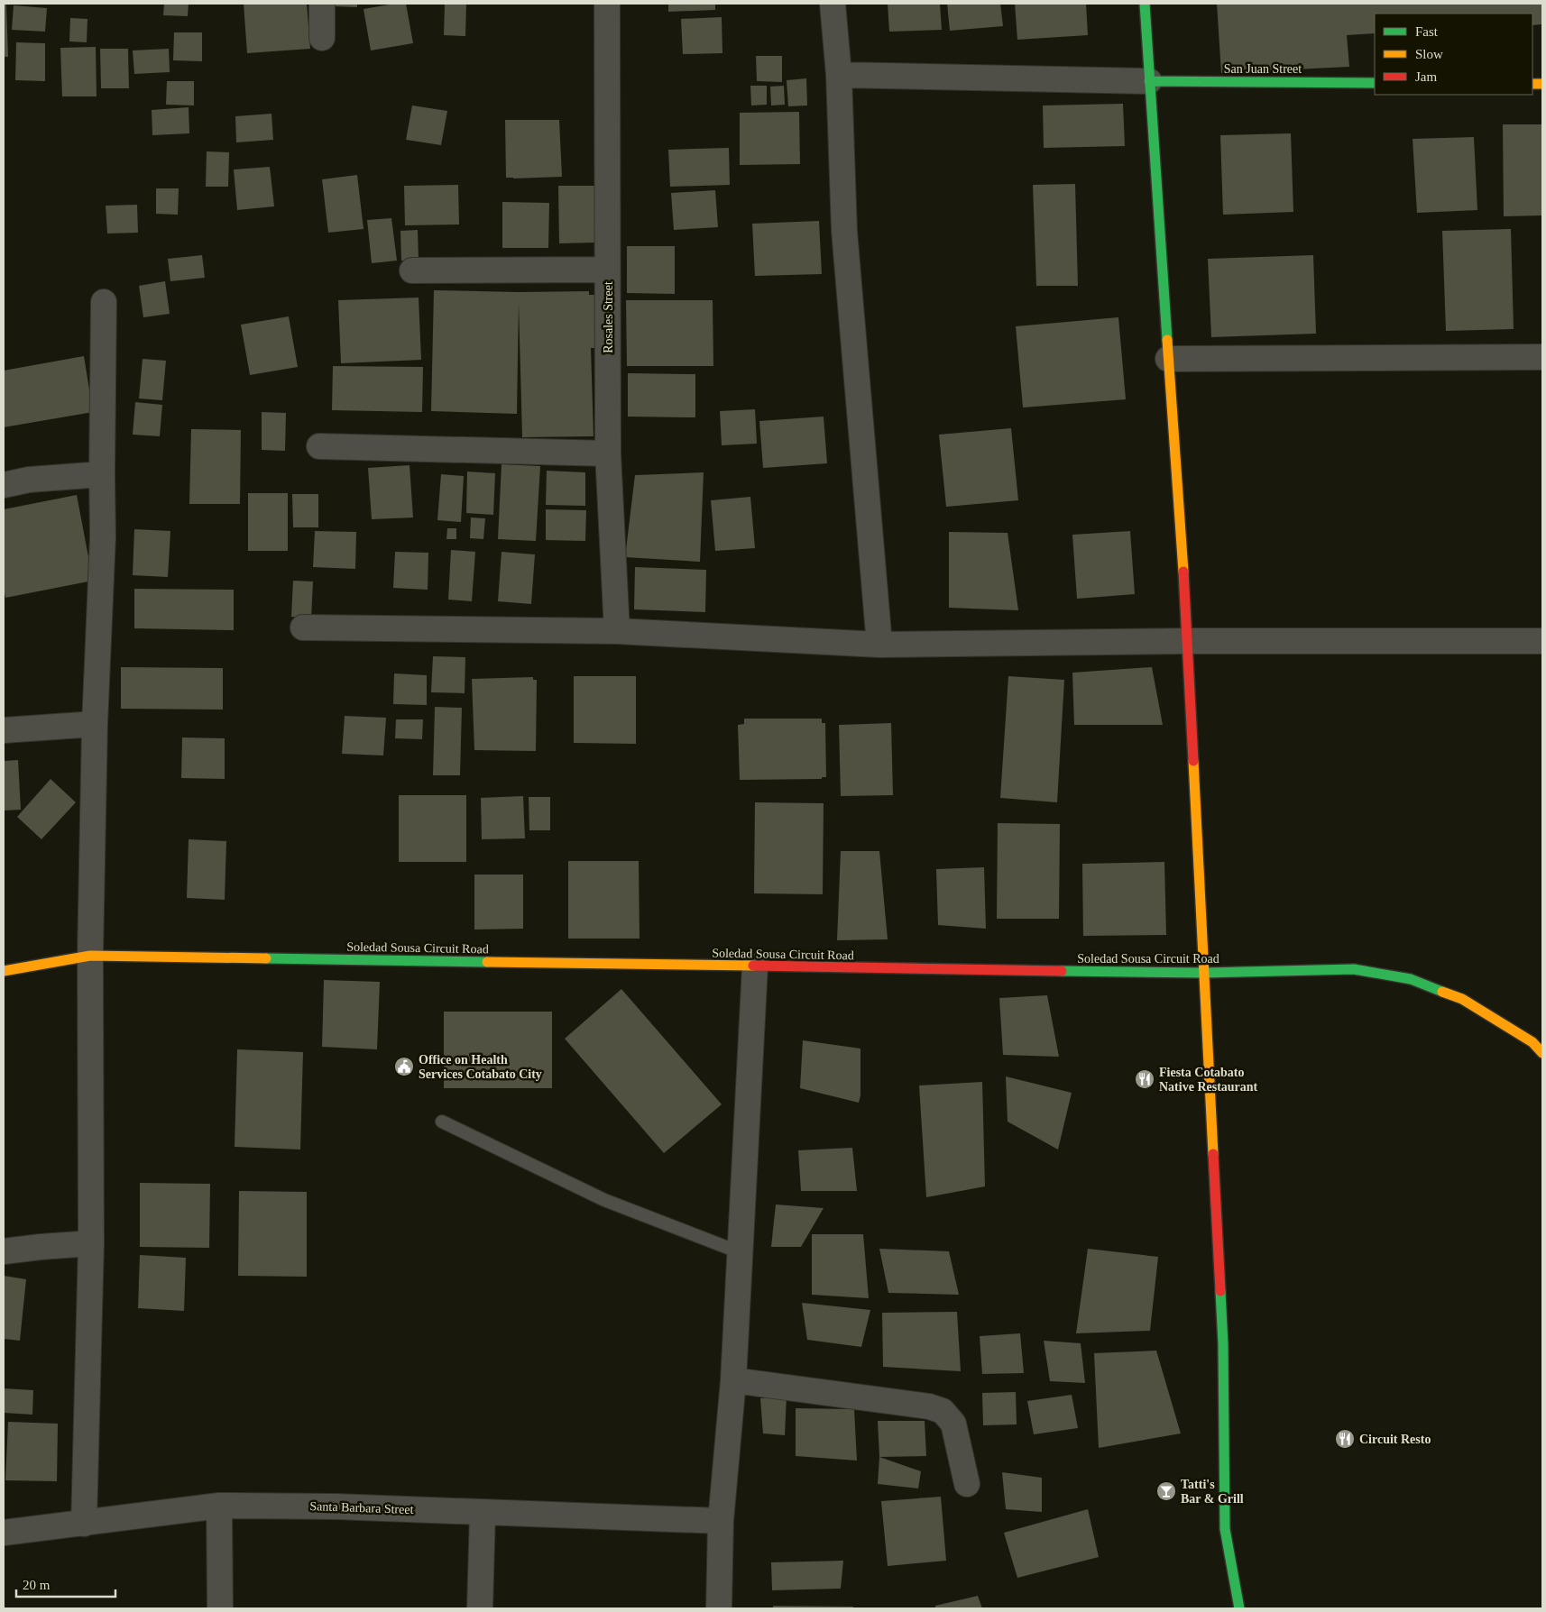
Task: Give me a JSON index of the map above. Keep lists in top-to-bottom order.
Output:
{
  "streets": {
    "street": [
      "San Juan Street",
      "Rosales Street",
      "Soledad Sousa Circuit Road",
      "Santa Barbara Street"
    ]
  },
  "places": {
    "public building": ["Office on Health Services Cotabato City"],
    "restaurant": ["Fiesta Cotabato Native Restaurant", "Circuit Resto"],
    "bar": ["Tatti's Bar & Grill"]
  },
  "legend": ["Fast", "Slow", "Jam"],
  "scale_bar": "20 m"
}
